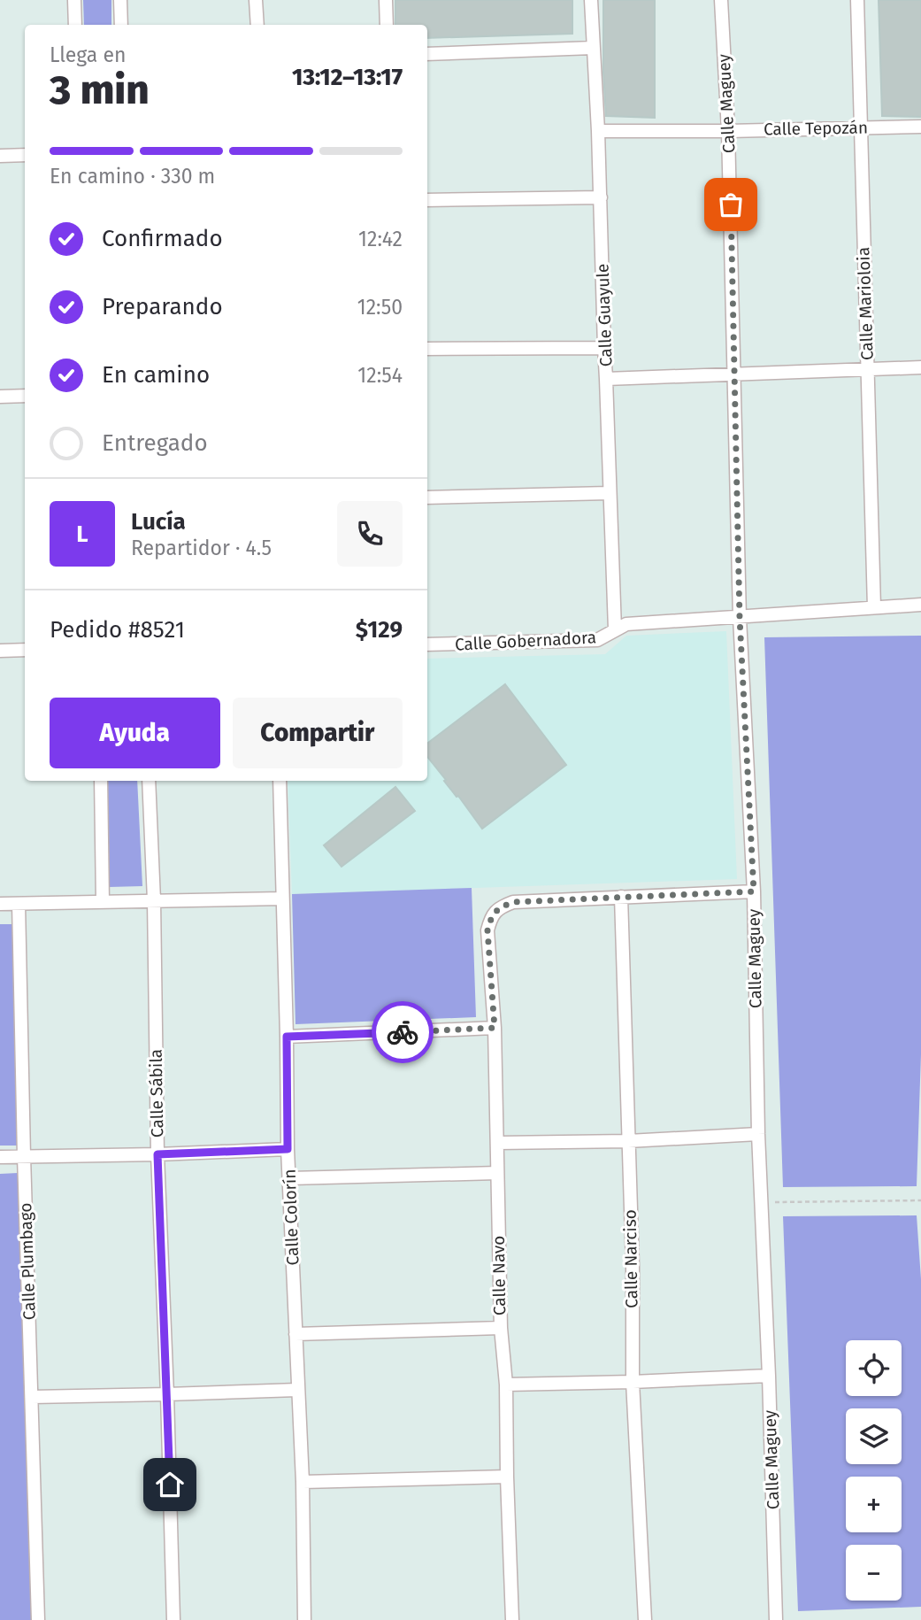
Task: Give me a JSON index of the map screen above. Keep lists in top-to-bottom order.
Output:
{
  "streets": {
    "street": [
      "Calle Maguey",
      "Calle Tepozán",
      "Calle Marioloia",
      "Calle Guayule",
      "Calle Gobernadora",
      "Calle Sábila",
      "Calle Colorín",
      "Calle Narciso",
      "Calle Plumbago",
      "Calle Navo"
    ]
  },
  "crossings": [
    ["Calle Maguey", "Calle Tepozán"],
    ["Calle Maguey", "Calle Gobernadora"],
    ["Calle Tepozán", "Calle Marioloia"],
    ["Calle Tepozán", "Calle Guayule"],
    ["Calle Marioloia", "Calle Gobernadora"],
    ["Calle Guayule", "Calle Gobernadora"],
    ["Calle Narciso", "Calle Navo"]
  ],
  "page": {
    "heading": ["3 min", "Llega en", "13:12–13:17"],
    "panel": [
      "Lucía",
      "Repartidor · 4.5",
      "Pedido #8521",
      "$129"
    ],
    "bar": "En camino · 330 m",
    "list": [
      ["Confirmado", "12:42"],
      ["Preparando", "12:50"],
      ["En camino", "12:54"],
      "Entregado"
    ],
    "round": "L",
    "buttons": ["Ayuda", "Compartir"],
    "map_buttons": ["+", "−"]
  }
}
